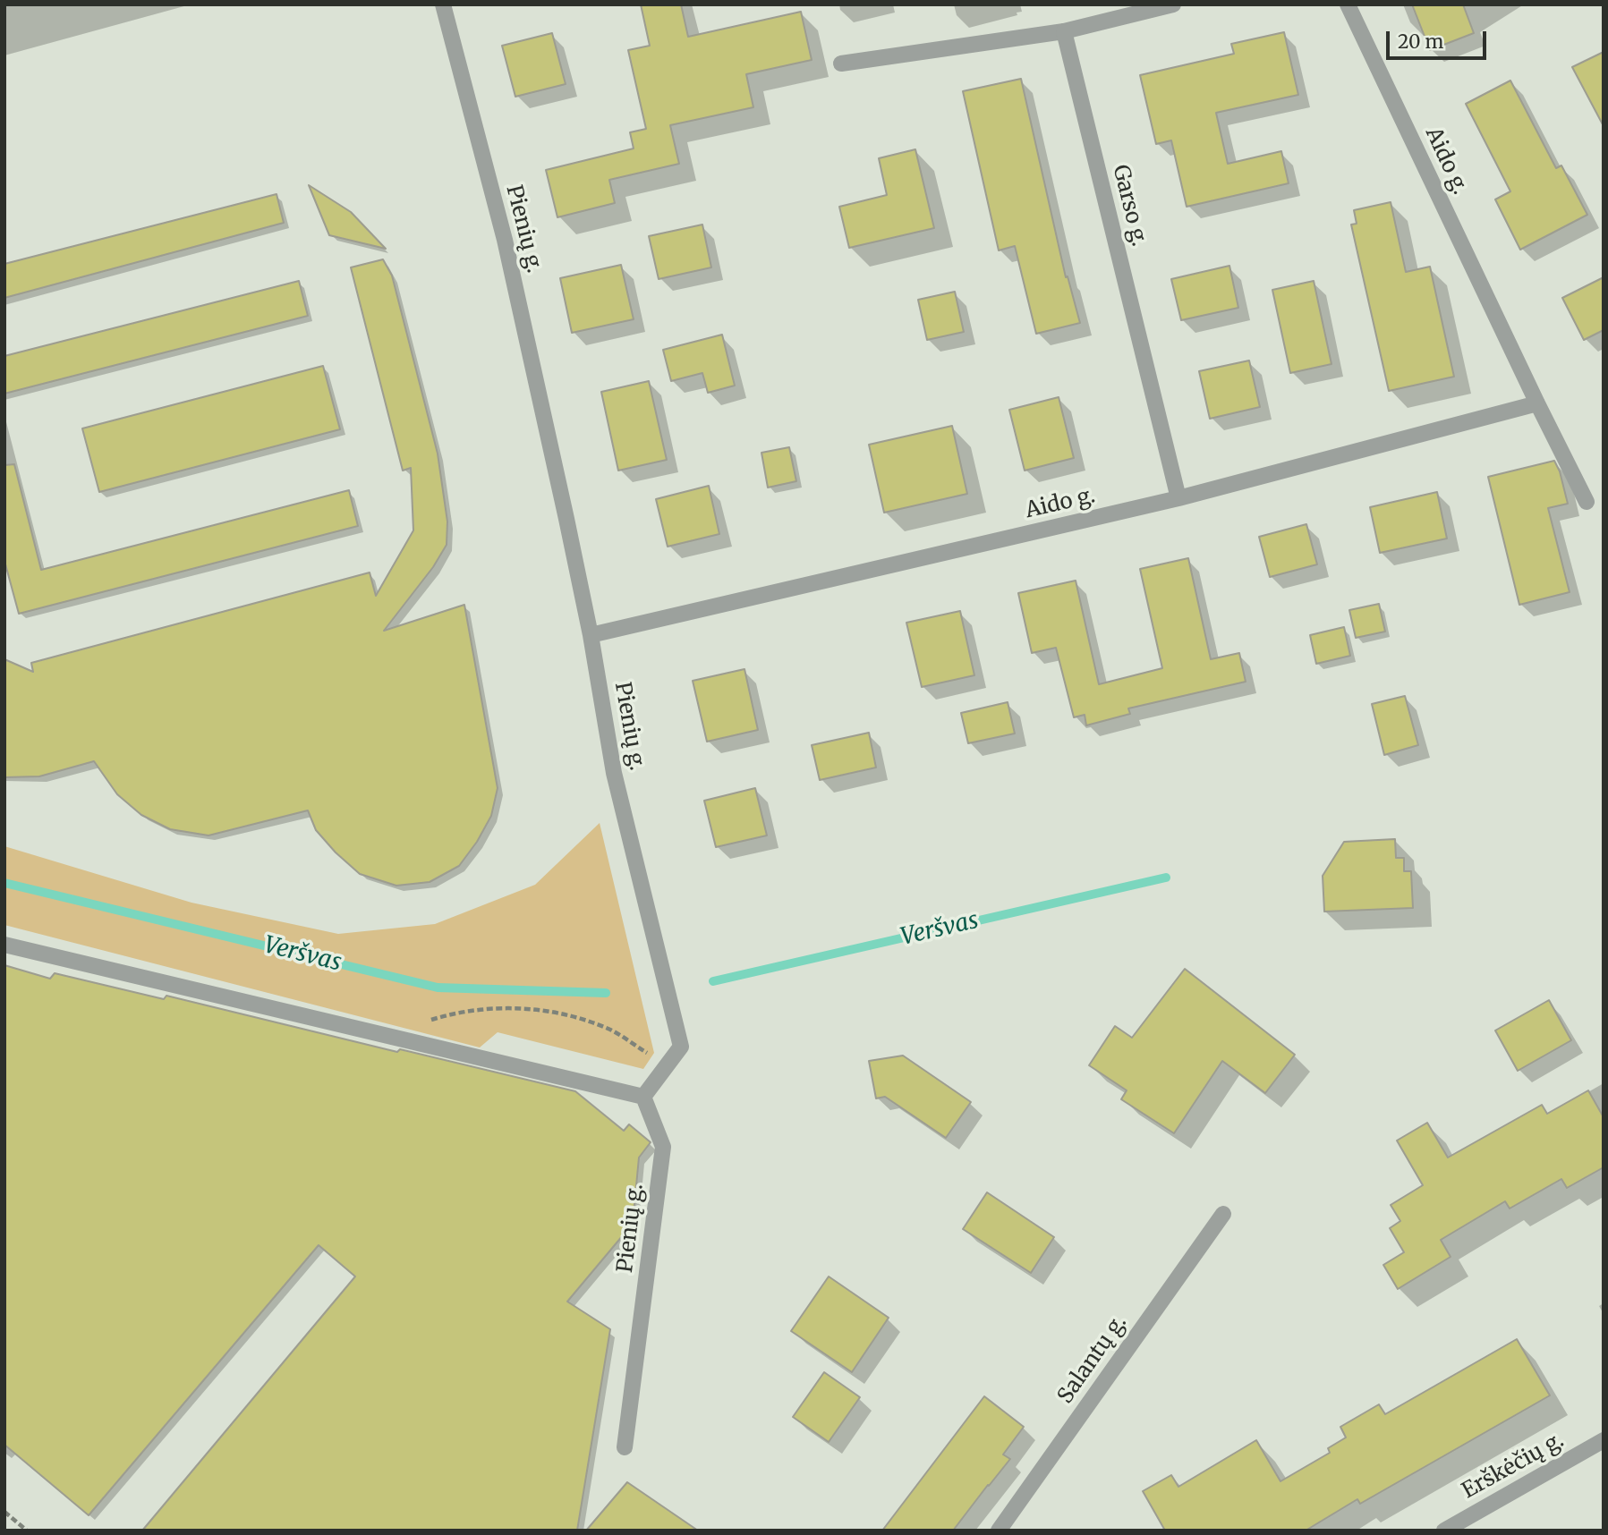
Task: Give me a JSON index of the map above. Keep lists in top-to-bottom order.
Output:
{
  "streets": {
    "street": [
      "Aido g.",
      "Garso g.",
      "Pienių g.",
      "Salantų g.",
      "Erškėčių g."
    ]
  },
  "crossings": [
    ["Aido g.", "Garso g."],
    ["Aido g.", "Pienių g."]
  ],
  "water": ["Veršvas"],
  "scale_bar": "20 m"
}
